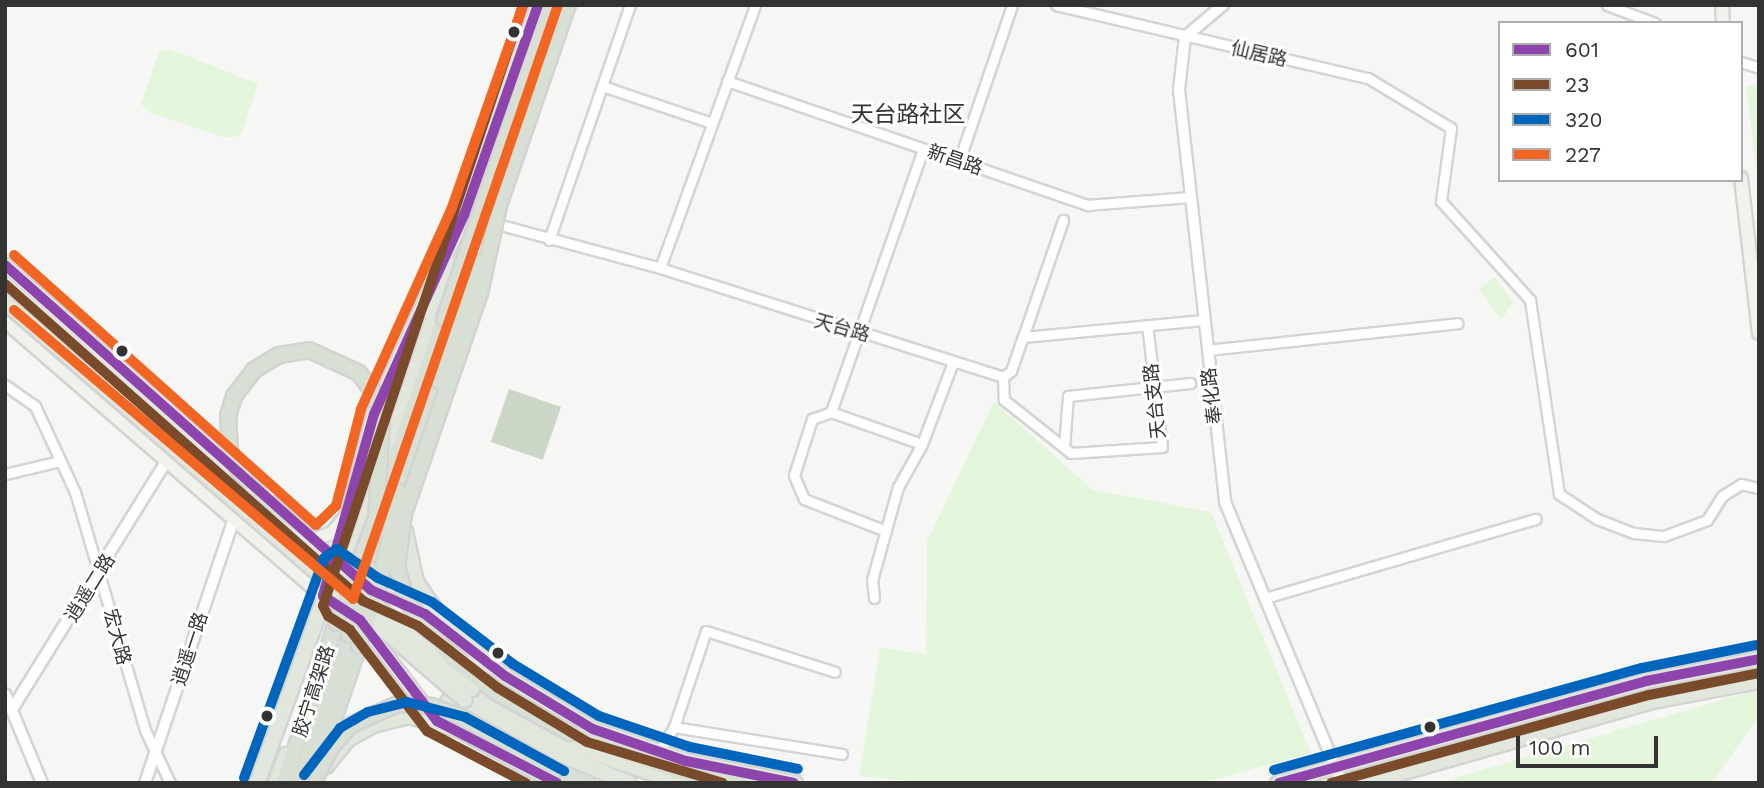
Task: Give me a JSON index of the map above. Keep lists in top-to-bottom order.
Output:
{
  "streets": {
    "highway": ["胶宁高架路"],
    "street": [
      "仙居路",
      "新昌路",
      "天台路",
      "奉化路",
      "天台支路",
      "逍遥二路",
      "宏大路",
      "逍遥一路"
    ]
  },
  "crossings": [
    ["仙居路", "奉化路"],
    ["新昌路", "奉化路"],
    ["逍遥二路", "宏大路"],
    ["宏大路", "逍遥一路"]
  ],
  "districts": ["天台路社区"],
  "lines": [
    "transit line 601",
    "transit line 23",
    "transit line 227",
    "transit line 320"
  ],
  "legend": [
    "601",
    "23",
    "320",
    "227"
  ],
  "scale_bar": "100 m"
}
